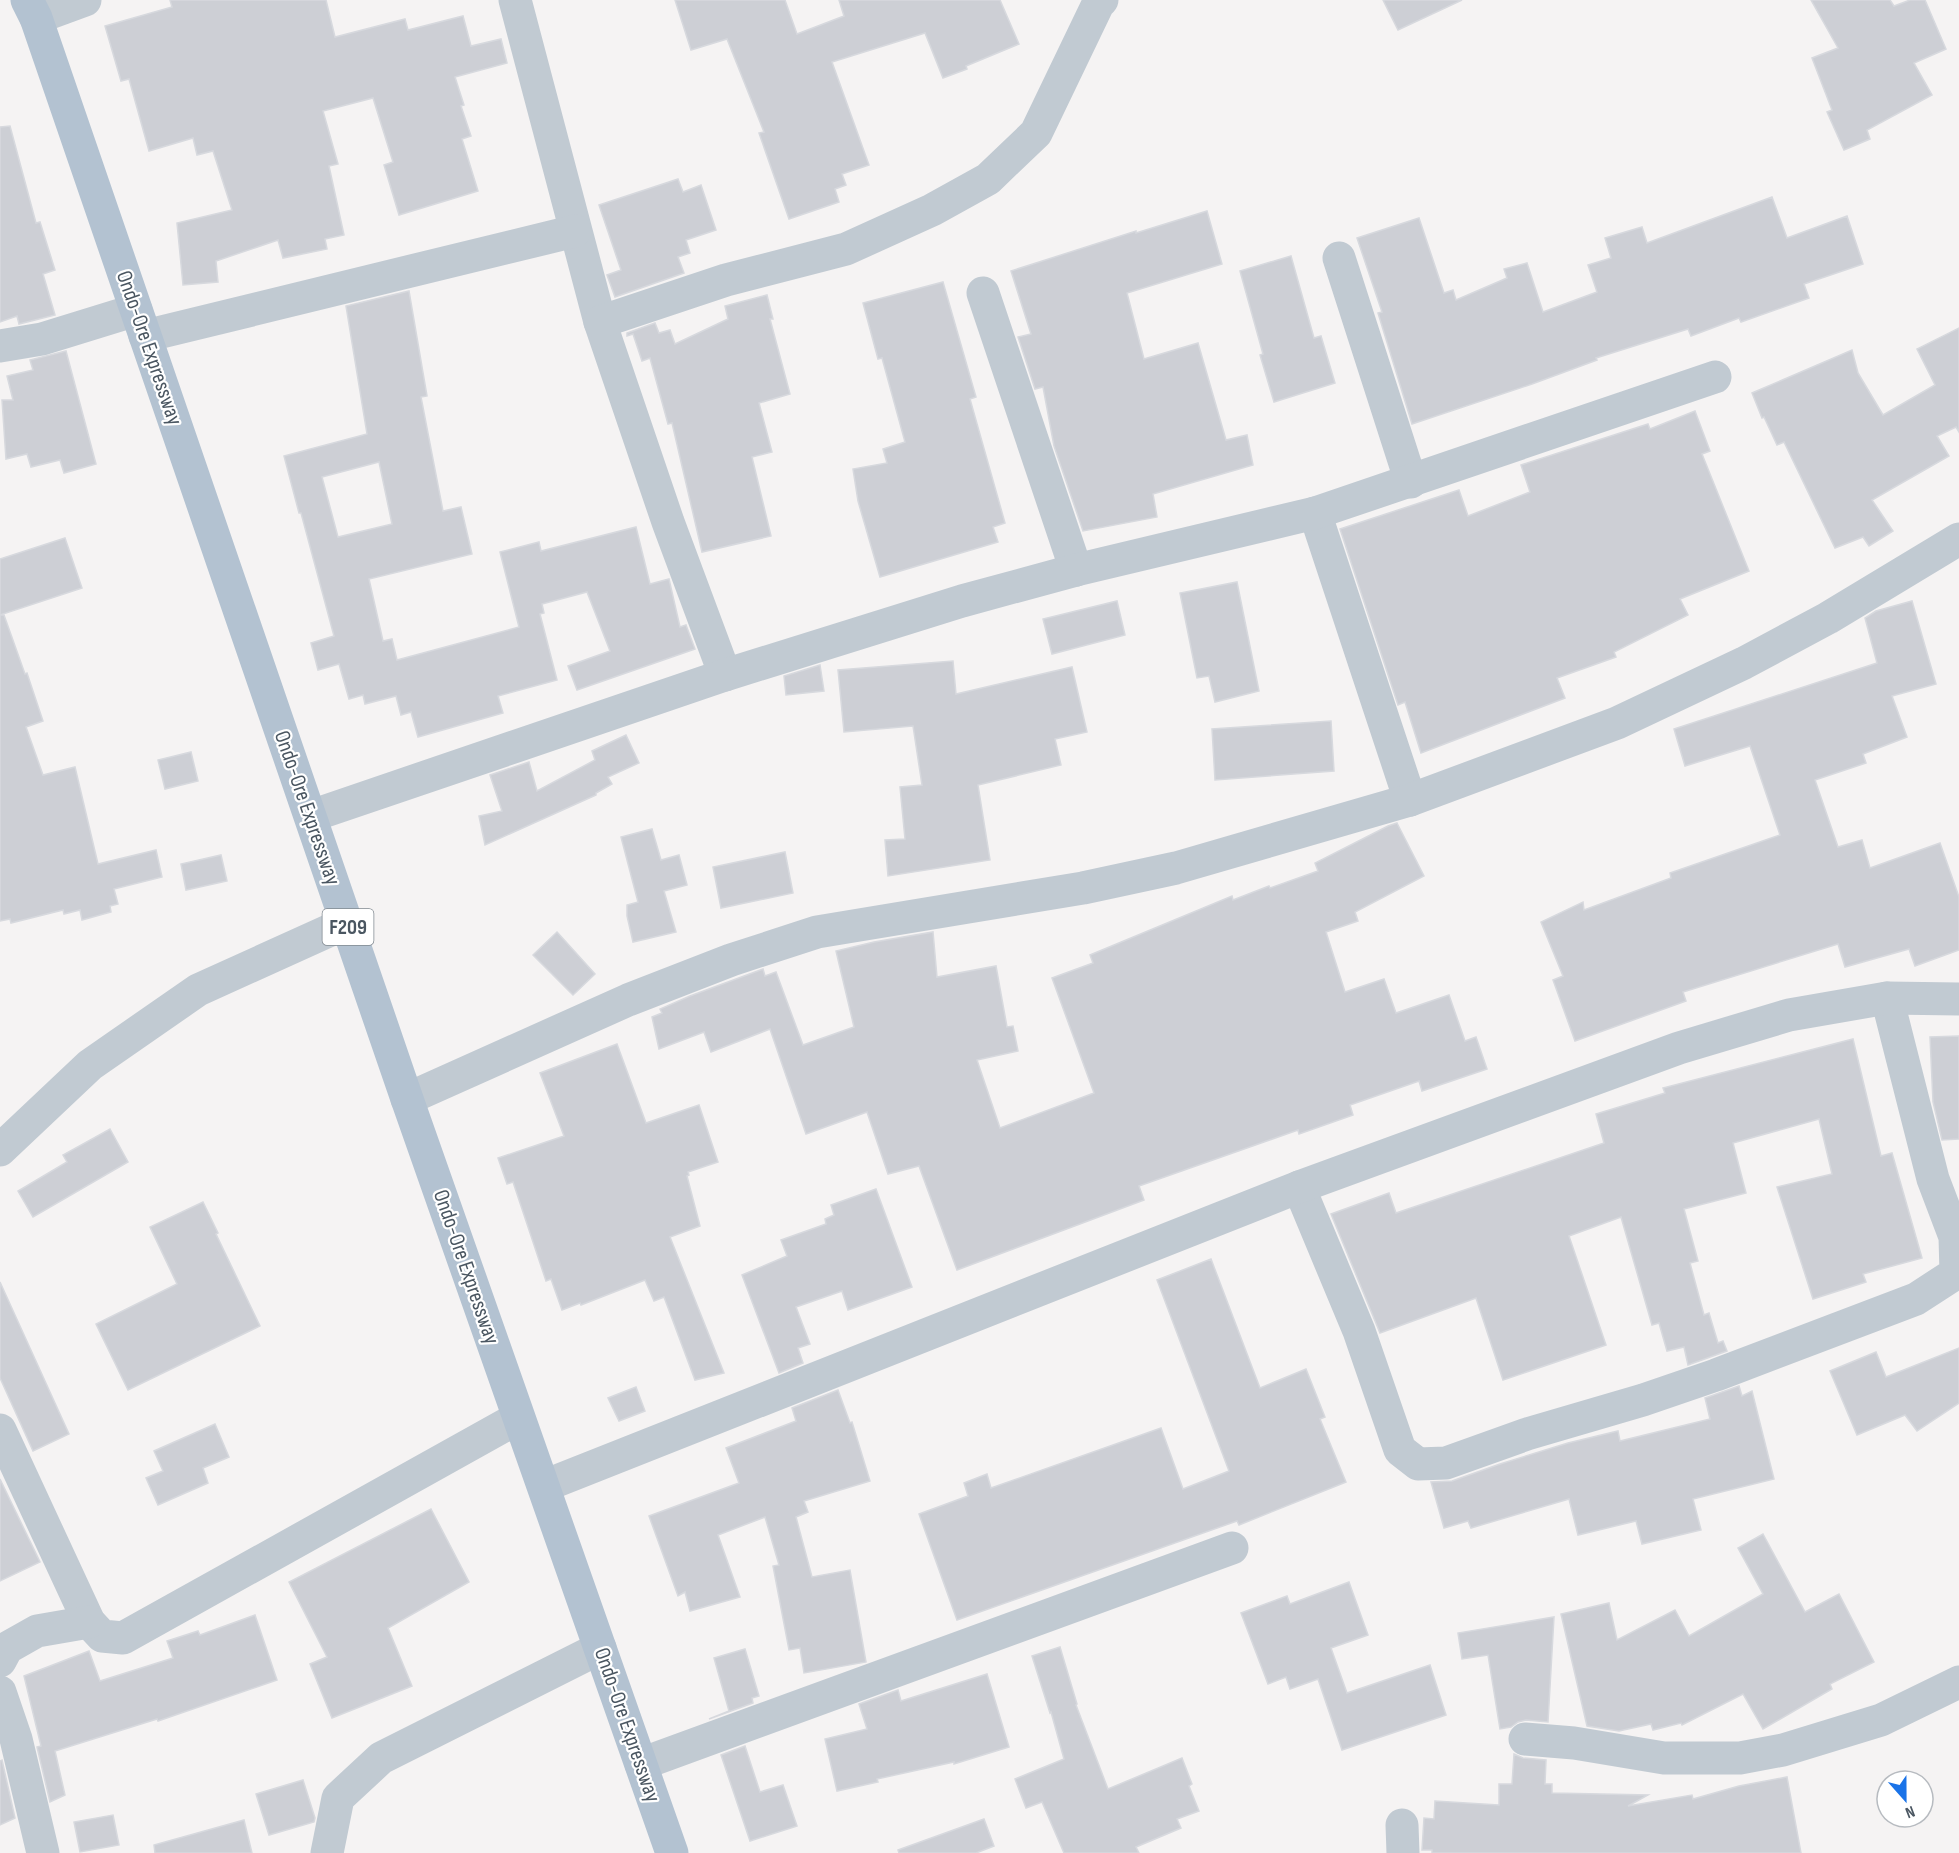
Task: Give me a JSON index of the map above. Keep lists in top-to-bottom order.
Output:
{
  "streets": {
    "main road": ["Ondo-Ore Expressway", "F209"]
  },
  "north": "bottom"
}
